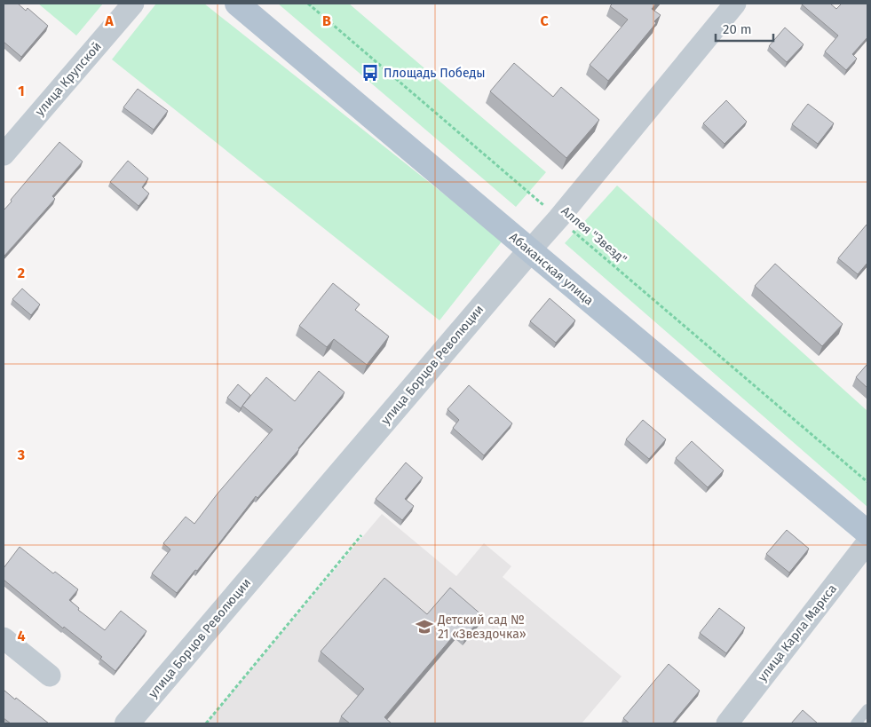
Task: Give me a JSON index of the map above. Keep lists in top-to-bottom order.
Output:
{
  "streets": {
    "main road": ["Абаканская улица"],
    "street": ["улица Крупской", "улица Борцов Революции", "улица Карла Маркса"],
    "path": ["Аллея \"Звезд\""]
  },
  "crossings": [
    ["Аллея \"Звезд\"", "улица Борцов Революции"],
    ["Абаканская улица", "улица Борцов Революции"]
  ],
  "places": {
    "bus stop": ["Площадь Победы"],
    "school or university": ["Детский сад № 21 «Звездочка»"]
  },
  "scale_bar": "20 m",
  "grid": {
    "columns": ["A", "B", "C"],
    "rows": [
      "1",
      "2",
      "3",
      "4"
    ]
  }
}
